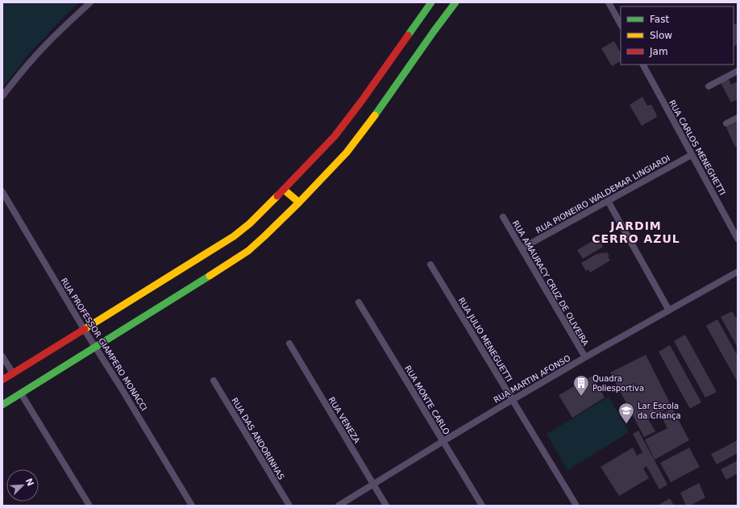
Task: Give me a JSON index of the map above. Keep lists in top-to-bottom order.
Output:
{
  "streets": {
    "street": [
      "RUA CARLOS MENEGHETTI",
      "RUA PIONEIRO WALDEMAR LINGIARDI",
      "RUA AMAURACY CRUZ DE OLIVEIRA",
      "RUA JULIO MENEGUETTI",
      "RUA PROFESSOR GIAMPERO MONACCI",
      "RUA MARTIN AFONSO",
      "RUA MONTE CARLO",
      "RUA VENEZA",
      "RUA DAS ANDORINHAS"
    ]
  },
  "crossings": [
    ["RUA CARLOS MENEGHETTI", "RUA PIONEIRO WALDEMAR LINGIARDI"],
    ["RUA PIONEIRO WALDEMAR LINGIARDI", "RUA AMAURACY CRUZ DE OLIVEIRA"],
    ["RUA AMAURACY CRUZ DE OLIVEIRA", "RUA MARTIN AFONSO"],
    ["RUA JULIO MENEGUETTI", "RUA MARTIN AFONSO"],
    ["RUA MARTIN AFONSO", "RUA MONTE CARLO"],
    ["RUA MARTIN AFONSO", "RUA VENEZA"]
  ],
  "districts": ["JARDIM CERRO AZUL"],
  "places": {
    "building": ["Quadra Poliesportiva"],
    "school or university": ["Lar Escola da Criança"]
  },
  "legend": ["Fast", "Slow", "Jam"],
  "north": "top right"
}
